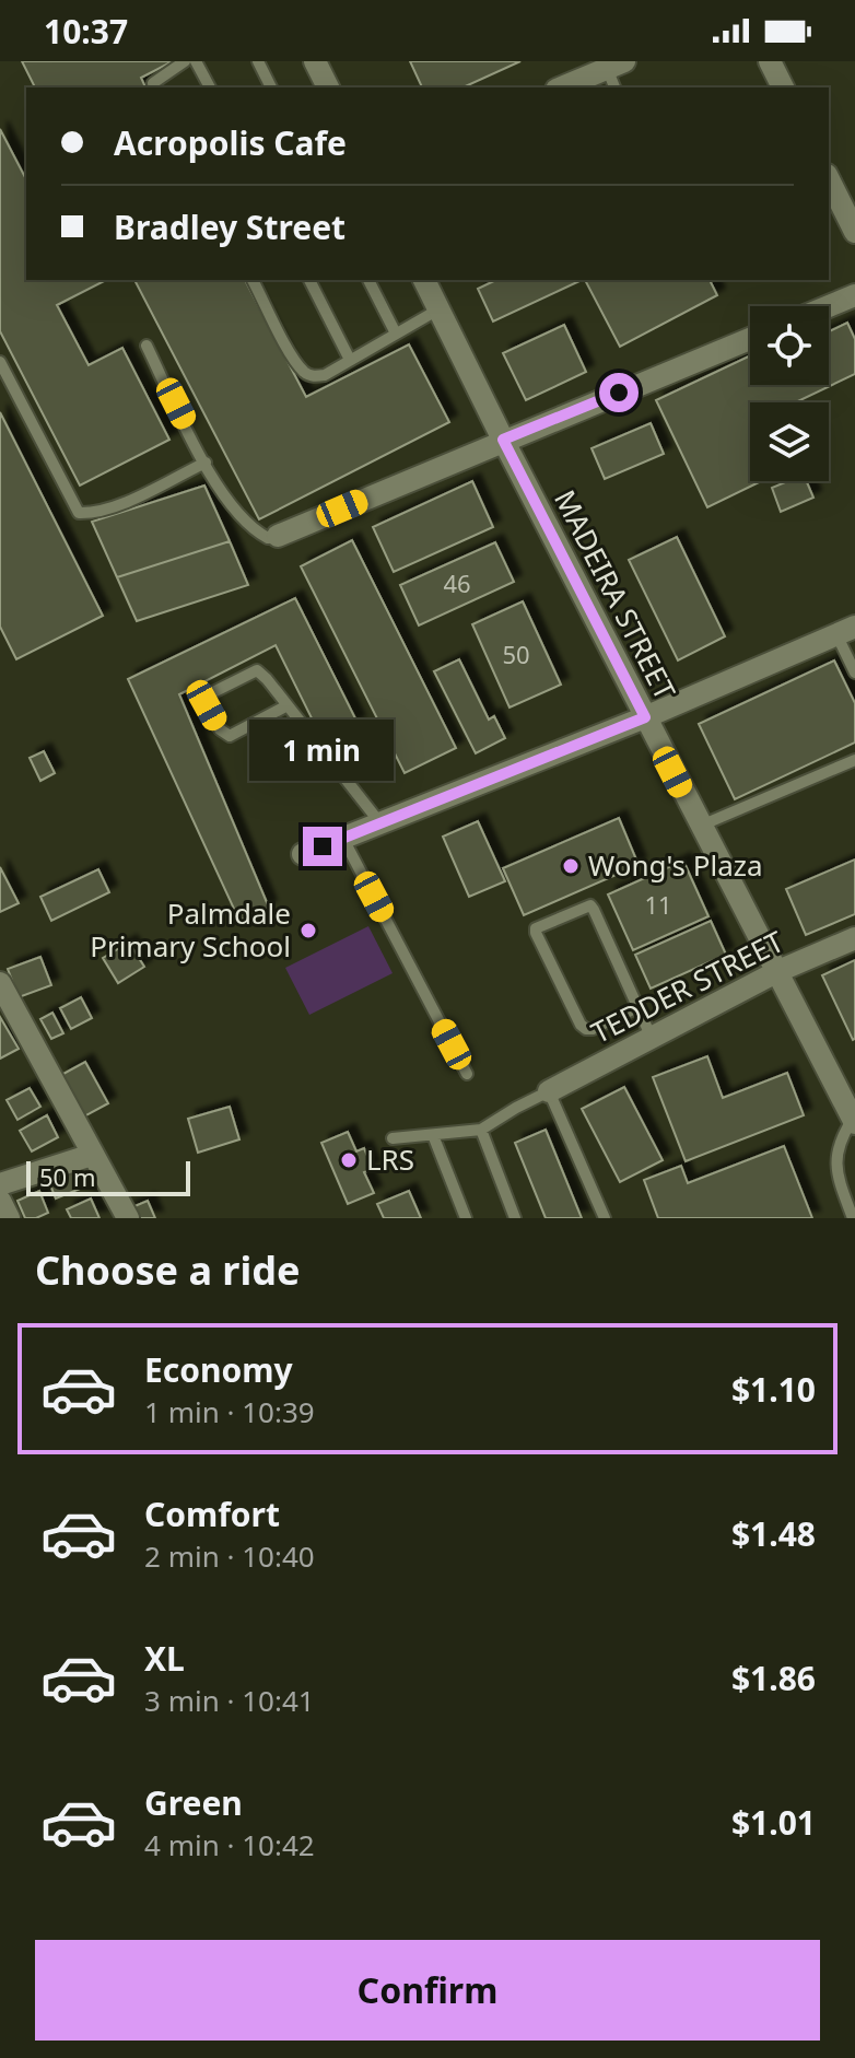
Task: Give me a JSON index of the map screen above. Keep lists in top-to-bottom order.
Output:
{
  "streets": {
    "street": ["MADEIRA STREET", "TEDDER STREET"]
  },
  "crossings": [
    ["MADEIRA STREET", "TEDDER STREET"]
  ],
  "places": ["Wong's Plaza", "Palmdale Primary School", "LRS"],
  "house_numbers": ["46", "50", "11"],
  "scale_bar": "50 m",
  "page": {
    "status": "10:37",
    "banner": ["Acropolis Cafe", "Bradley Street"],
    "bubble": "1 min",
    "scale": "50 m",
    "heading": "Choose a ride",
    "list": [
      {
        "name": "Economy",
        "note": "1 min · 10:39",
        "value": "$1.10"
      },
      {
        "name": "Comfort",
        "note": "2 min · 10:40",
        "value": "$1.48"
      },
      {
        "name": "XL",
        "note": "3 min · 10:41",
        "value": "$1.86"
      },
      {
        "name": "Green",
        "note": "4 min · 10:42",
        "value": "$1.01"
      }
    ],
    "buttons": "Confirm"
  }
}
